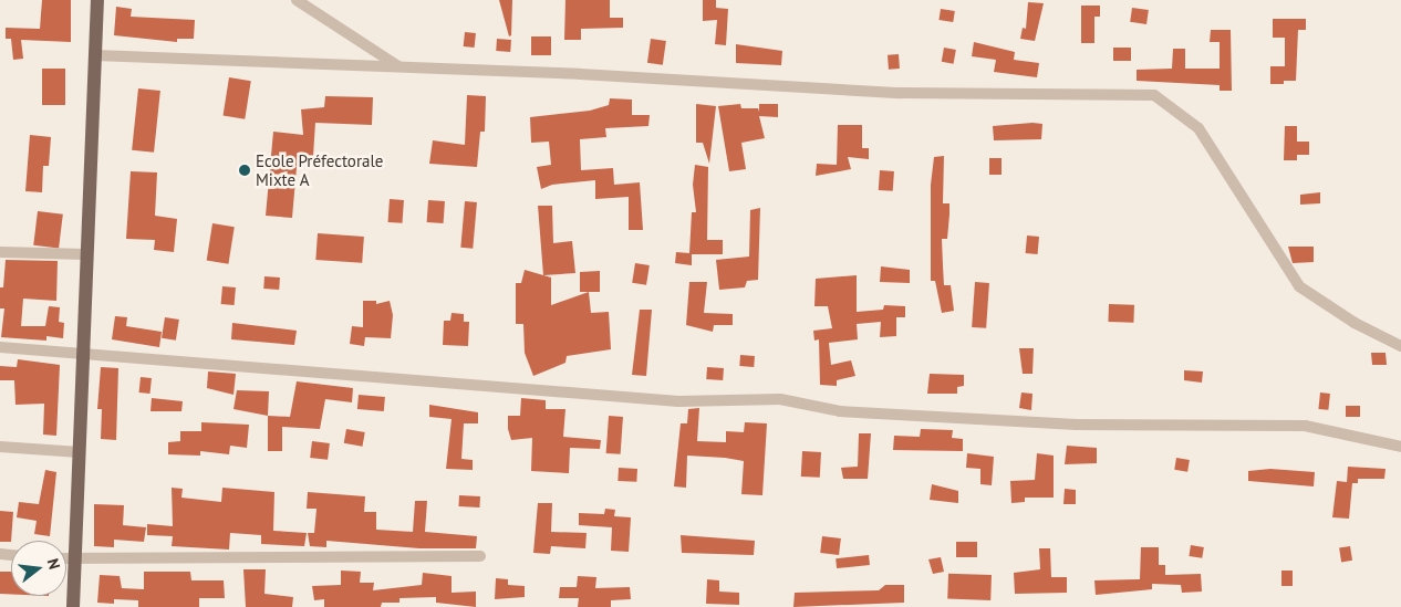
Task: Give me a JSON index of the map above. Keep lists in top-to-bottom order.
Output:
{
  "places": ["Ecole Préfectorale Mixte A"],
  "north": "right"
}
